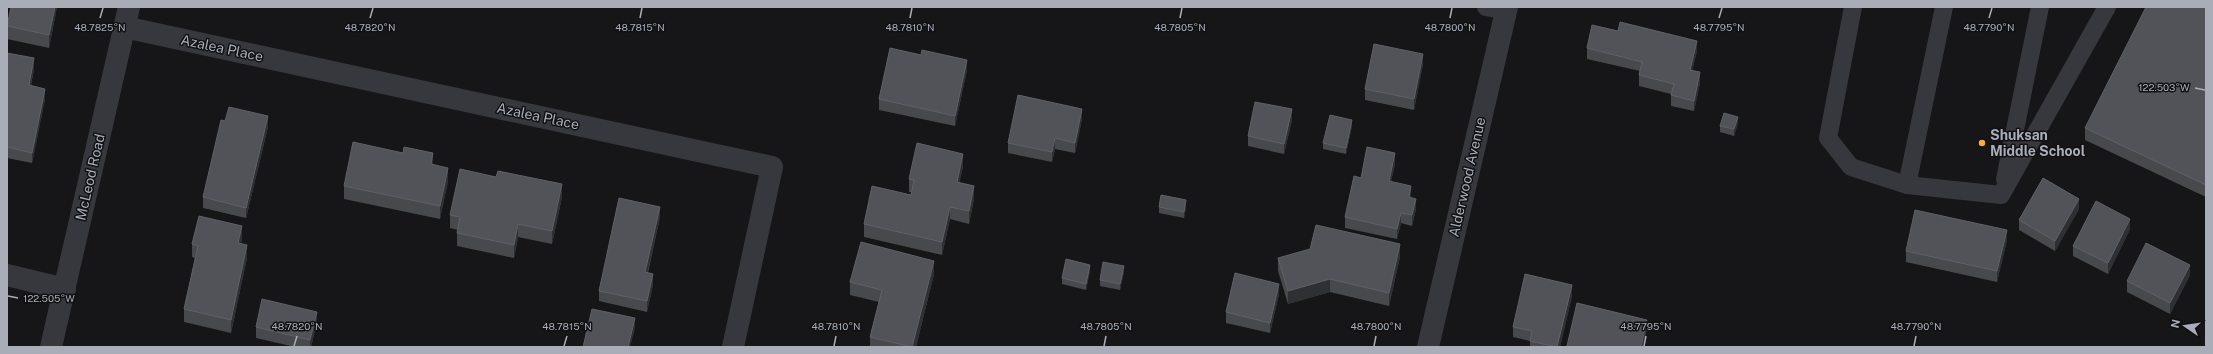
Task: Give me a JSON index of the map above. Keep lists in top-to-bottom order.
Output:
{
  "streets": {
    "street": ["Azalea Place", "McLeod Road", "Alderwood Avenue"]
  },
  "crossings": [
    ["Azalea Place", "McLeod Road"]
  ],
  "places": ["Shuksan Middle School"],
  "north": "left",
  "coordinates": [
    "48.7810°N",
    "48.7805°N",
    "48.7800°N",
    "48.7795°N",
    "48.7790°N",
    "48.7825°N",
    "48.7820°N",
    "48.7815°N",
    "122.503°W",
    "122.505°W"
  ]
}
